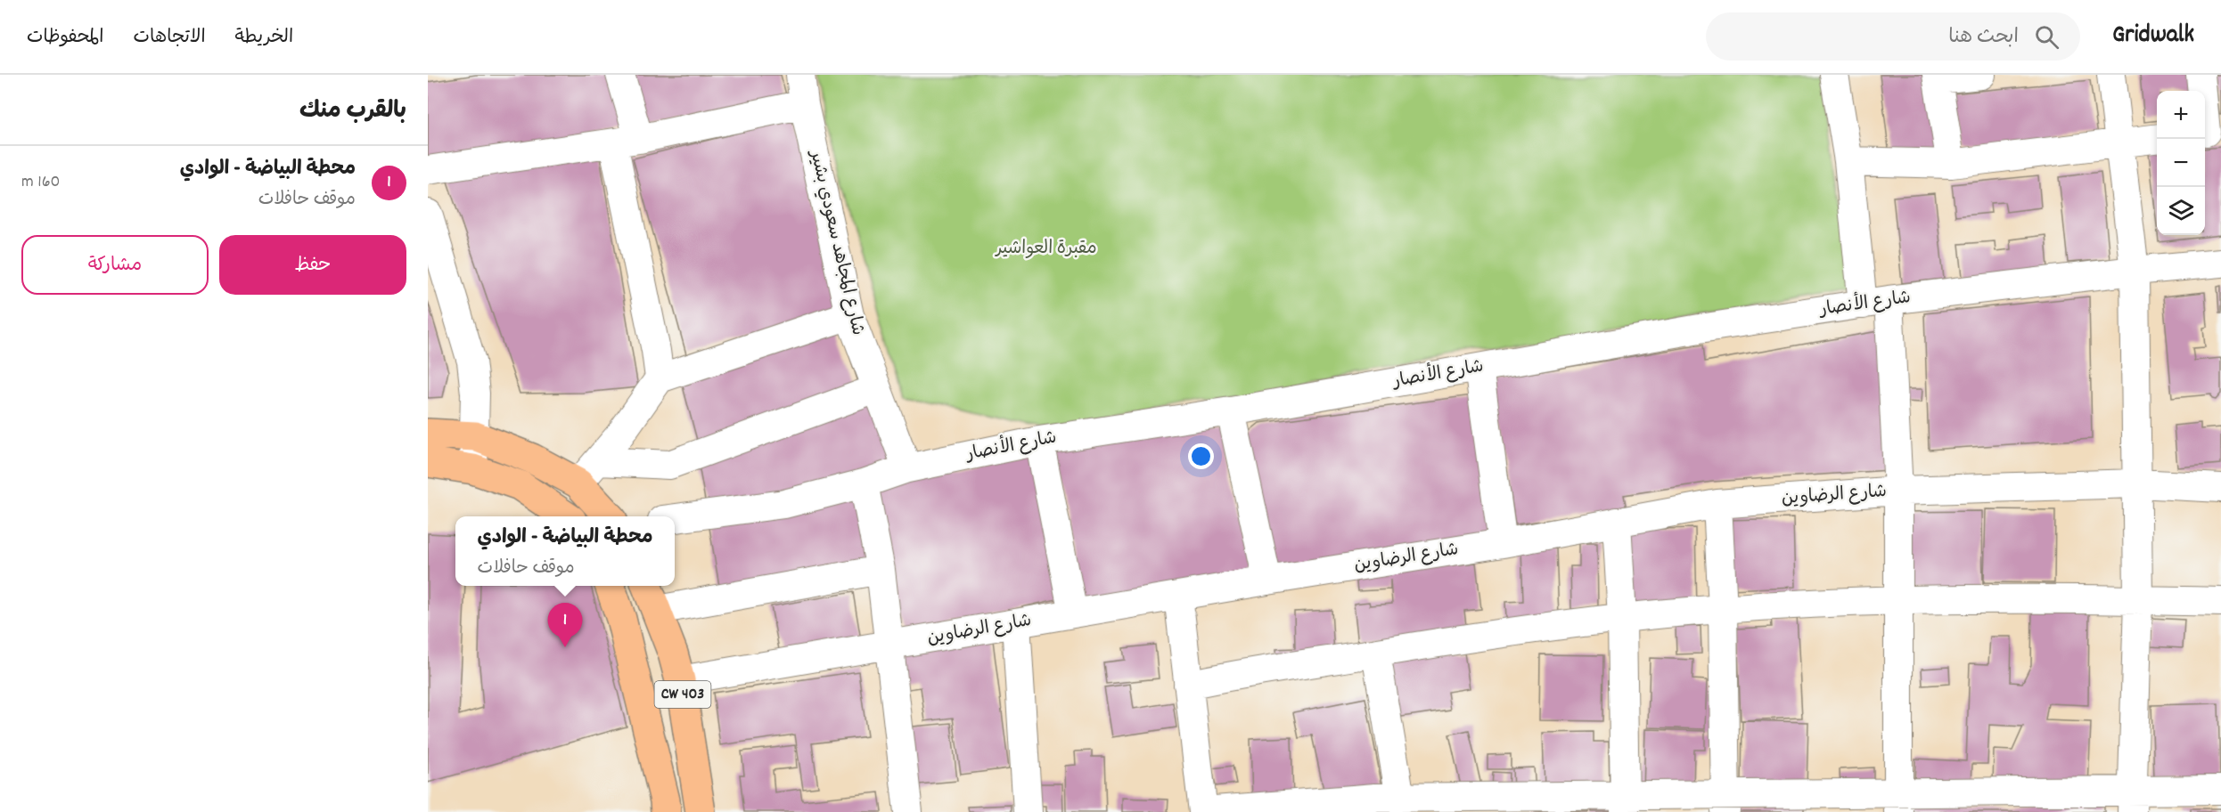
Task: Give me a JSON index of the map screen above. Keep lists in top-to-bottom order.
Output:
{
  "streets": {
    "main road": ["CW 403"],
    "street": ["شارع المجاهد سعودي بشير", "شارع الأنصار", "شارع الرضاوين"]
  },
  "crossings": [
    ["شارع المجاهد سعودي بشير", "شارع الأنصار"],
    ["شارع الرضاوين", "CW 403"]
  ],
  "parks": ["مقبرة العواشير"],
  "page": {
    "header": "Gridwalk",
    "search": "ابحث هنا",
    "nav": ["الخريطة", "الاتجاهات", "المحفوظات"],
    "heading": "بالقرب منك",
    "map_buttons": ["+", "−"],
    "list": [
      {
        "mark": "1",
        "name": "محطة البياضة - الوادي",
        "note": "موقف حافلات",
        "value": "160 m"
      }
    ],
    "buttons": ["حفظ", "مشاركة"],
    "popup": ["محطة البياضة - الوادي", "موقف حافلات"],
    "pins": "1"
  }
}
